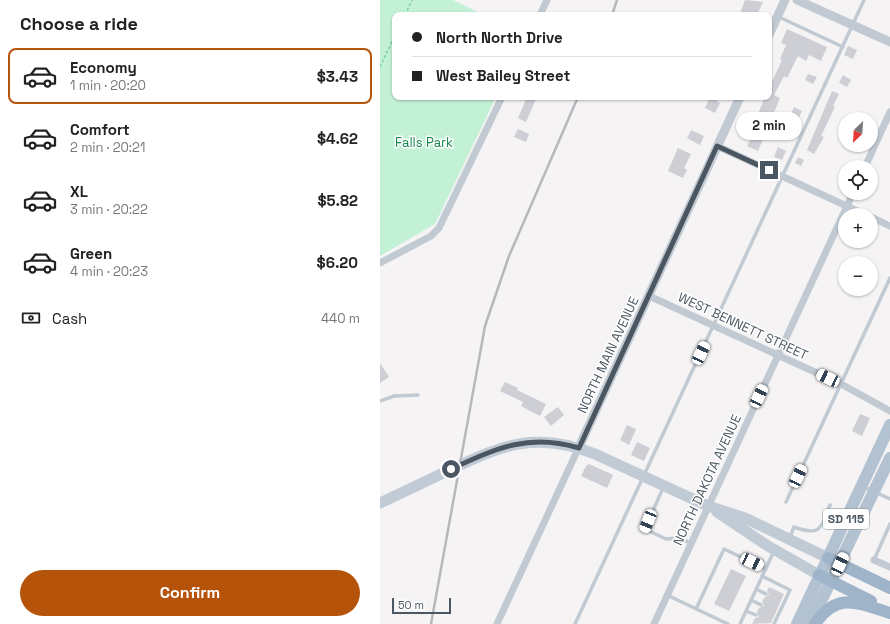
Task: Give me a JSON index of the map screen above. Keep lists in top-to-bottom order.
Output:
{
  "streets": {
    "main road": ["SD 115"],
    "street": ["WEST BENNETT STREET", "NORTH MAIN AVENUE", "NORTH DAKOTA AVENUE"]
  },
  "crossings": [
    ["WEST BENNETT STREET", "NORTH MAIN AVENUE"],
    ["WEST BENNETT STREET", "NORTH DAKOTA AVENUE"]
  ],
  "parks": ["Falls Park"],
  "scale_bar": "50 m",
  "north": "bottom left",
  "page": {
    "heading": "Choose a ride",
    "banner": ["North North Drive", "West Bailey Street"],
    "list": [
      {
        "name": "Economy",
        "note": "1 min · 20:20",
        "value": "$3.43"
      },
      {
        "name": "Comfort",
        "note": "2 min · 20:21",
        "value": "$4.62"
      },
      {
        "name": "XL",
        "note": "3 min · 20:22",
        "value": "$5.82"
      },
      {
        "name": "Green",
        "note": "4 min · 20:23",
        "value": "$6.20"
      }
    ],
    "map_buttons": ["+", "−"],
    "bubble": "2 min",
    "pay": ["Cash", "440 m"],
    "buttons": "Confirm",
    "scale": "50 m"
  }
}
